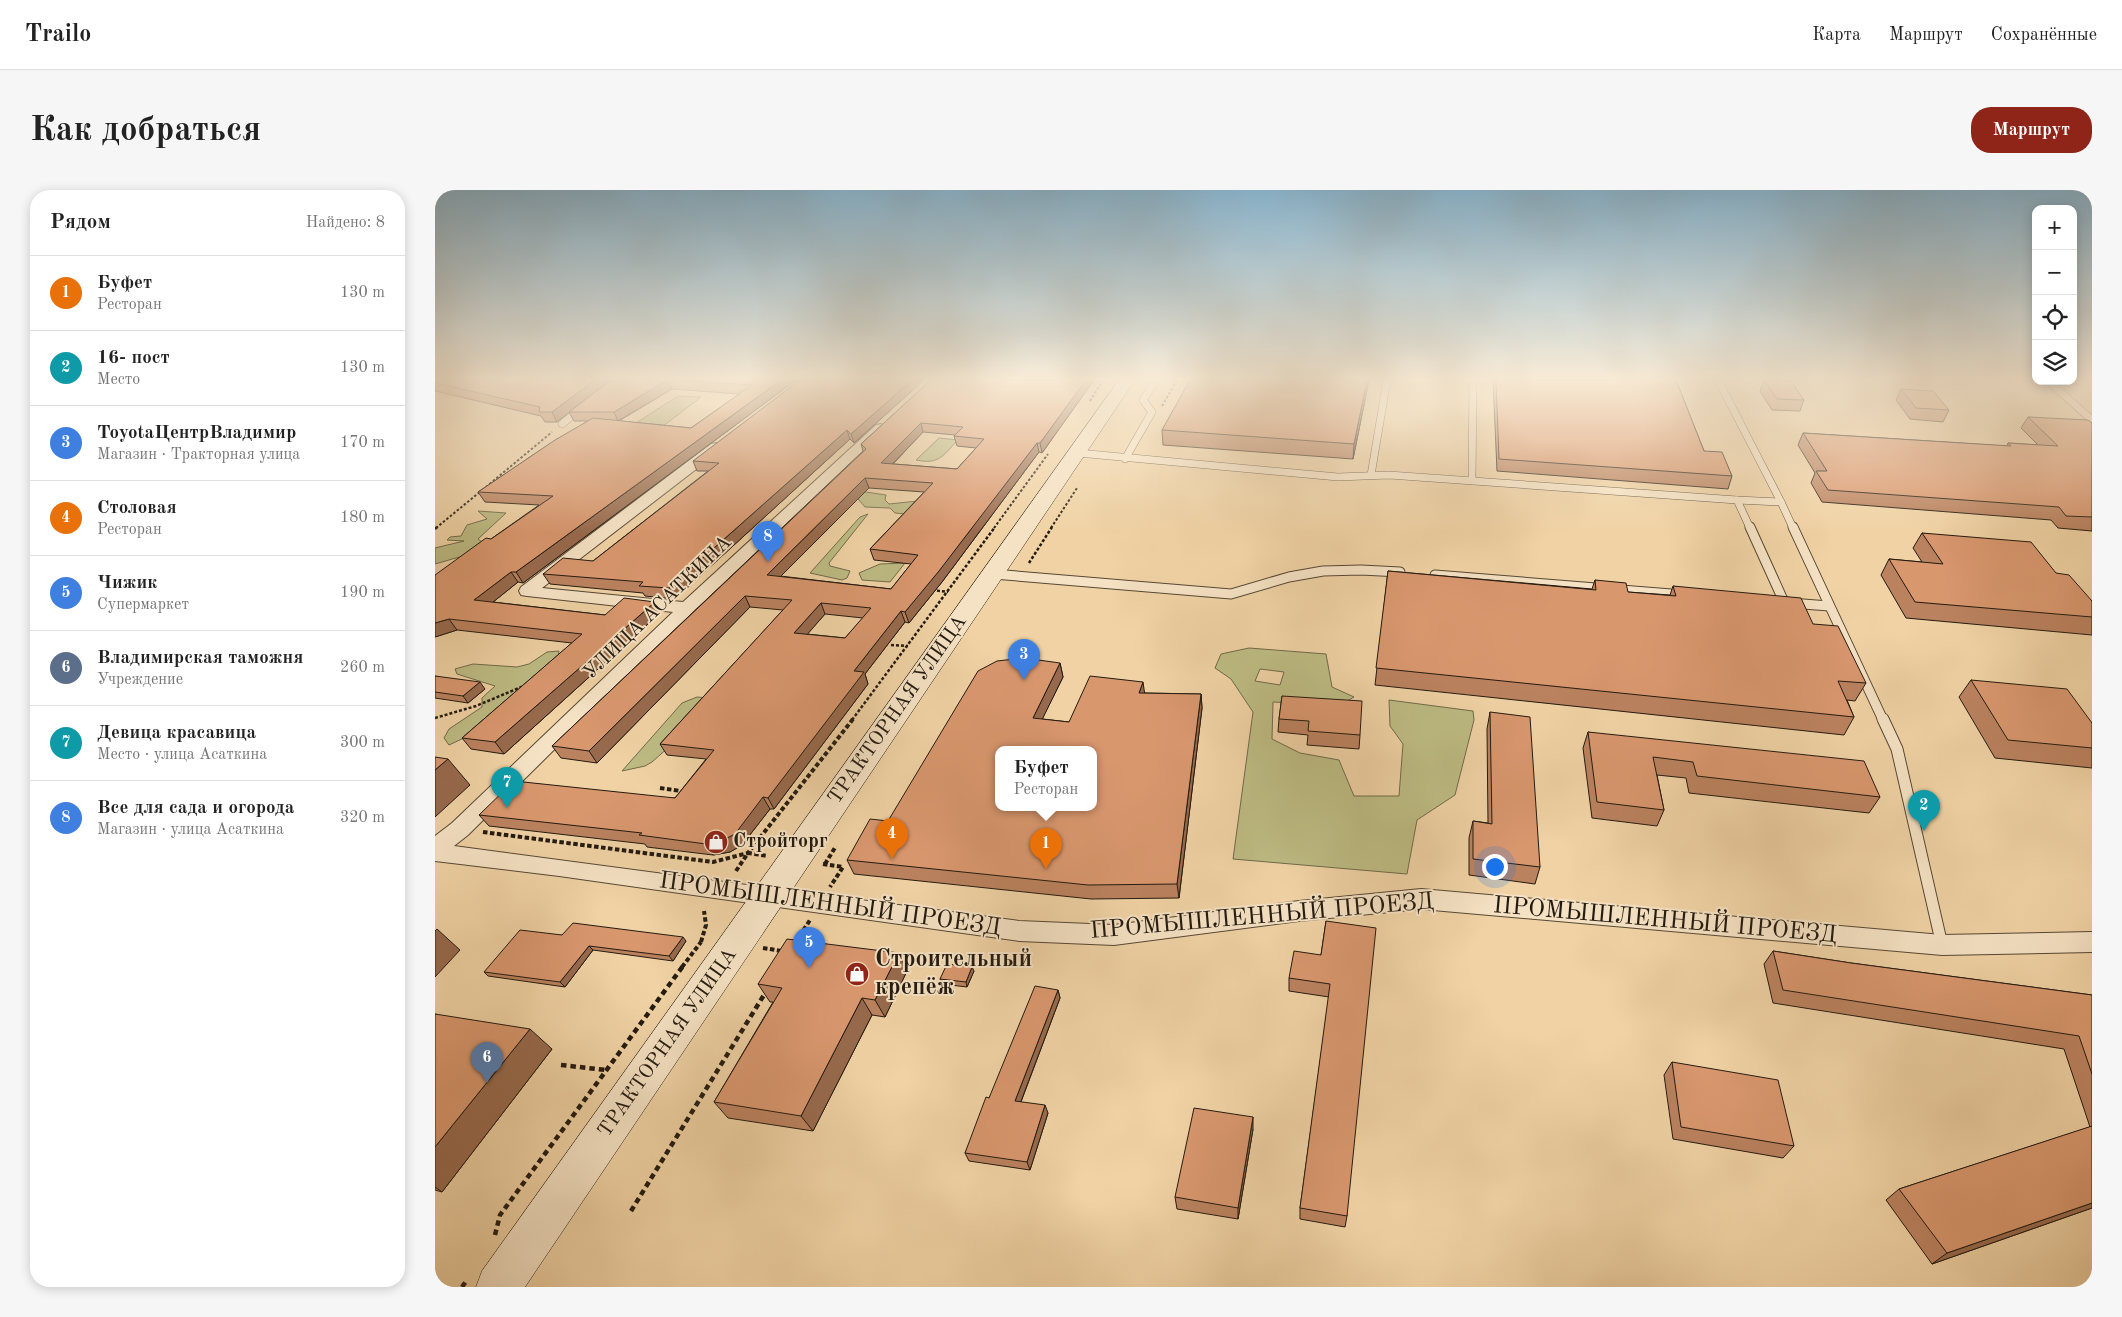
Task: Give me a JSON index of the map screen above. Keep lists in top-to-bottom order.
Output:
{
  "streets": {
    "main road": ["ТРАКТОРНАЯ УЛИЦА"],
    "street": ["УЛИЦА АСАТКИНА", "ПРОМЫШЛЕННЫЙ ПРОЕЗД"]
  },
  "crossings": [
    ["ТРАКТОРНАЯ УЛИЦА", "ПРОМЫШЛЕННЫЙ ПРОЕЗД"]
  ],
  "places": {
    "shop": ["Стройторг", "Строительный крепёж"]
  },
  "page": {
    "header": "Trailo",
    "nav": ["Карта", "Маршрут", "Сохранённые"],
    "buttons": "Маршрут",
    "title": "Как добраться",
    "heading": ["Рядом", "Найдено: 8"],
    "map_buttons": ["+", "−"],
    "list": [
      {
        "mark": "1",
        "name": "Буфет",
        "note": "Ресторан",
        "value": "130 m"
      },
      {
        "mark": "2",
        "name": "16- пост",
        "note": "Место",
        "value": "130 m"
      },
      {
        "mark": "3",
        "name": "ToyotaЦентрВладимир",
        "note": "Магазин · Тракторная улица",
        "value": "170 m"
      },
      {
        "mark": "4",
        "name": "Столовая",
        "note": "Ресторан",
        "value": "180 m"
      },
      {
        "mark": "5",
        "name": "Чижик",
        "note": "Супермаркет",
        "value": "190 m"
      },
      {
        "mark": "6",
        "name": "Владимирская таможня",
        "note": "Учреждение",
        "value": "260 m"
      },
      {
        "mark": "7",
        "name": "Девица красавица",
        "note": "Место · улица Асаткина",
        "value": "300 m"
      },
      {
        "mark": "8",
        "name": "Все для сада и огорода",
        "note": "Магазин · улица Асаткина",
        "value": "320 m"
      }
    ],
    "pins": [
      "8",
      "3",
      "7",
      "2",
      "4",
      "1",
      "5",
      "6"
    ],
    "popup": ["Буфет", "Ресторан"]
  }
}
